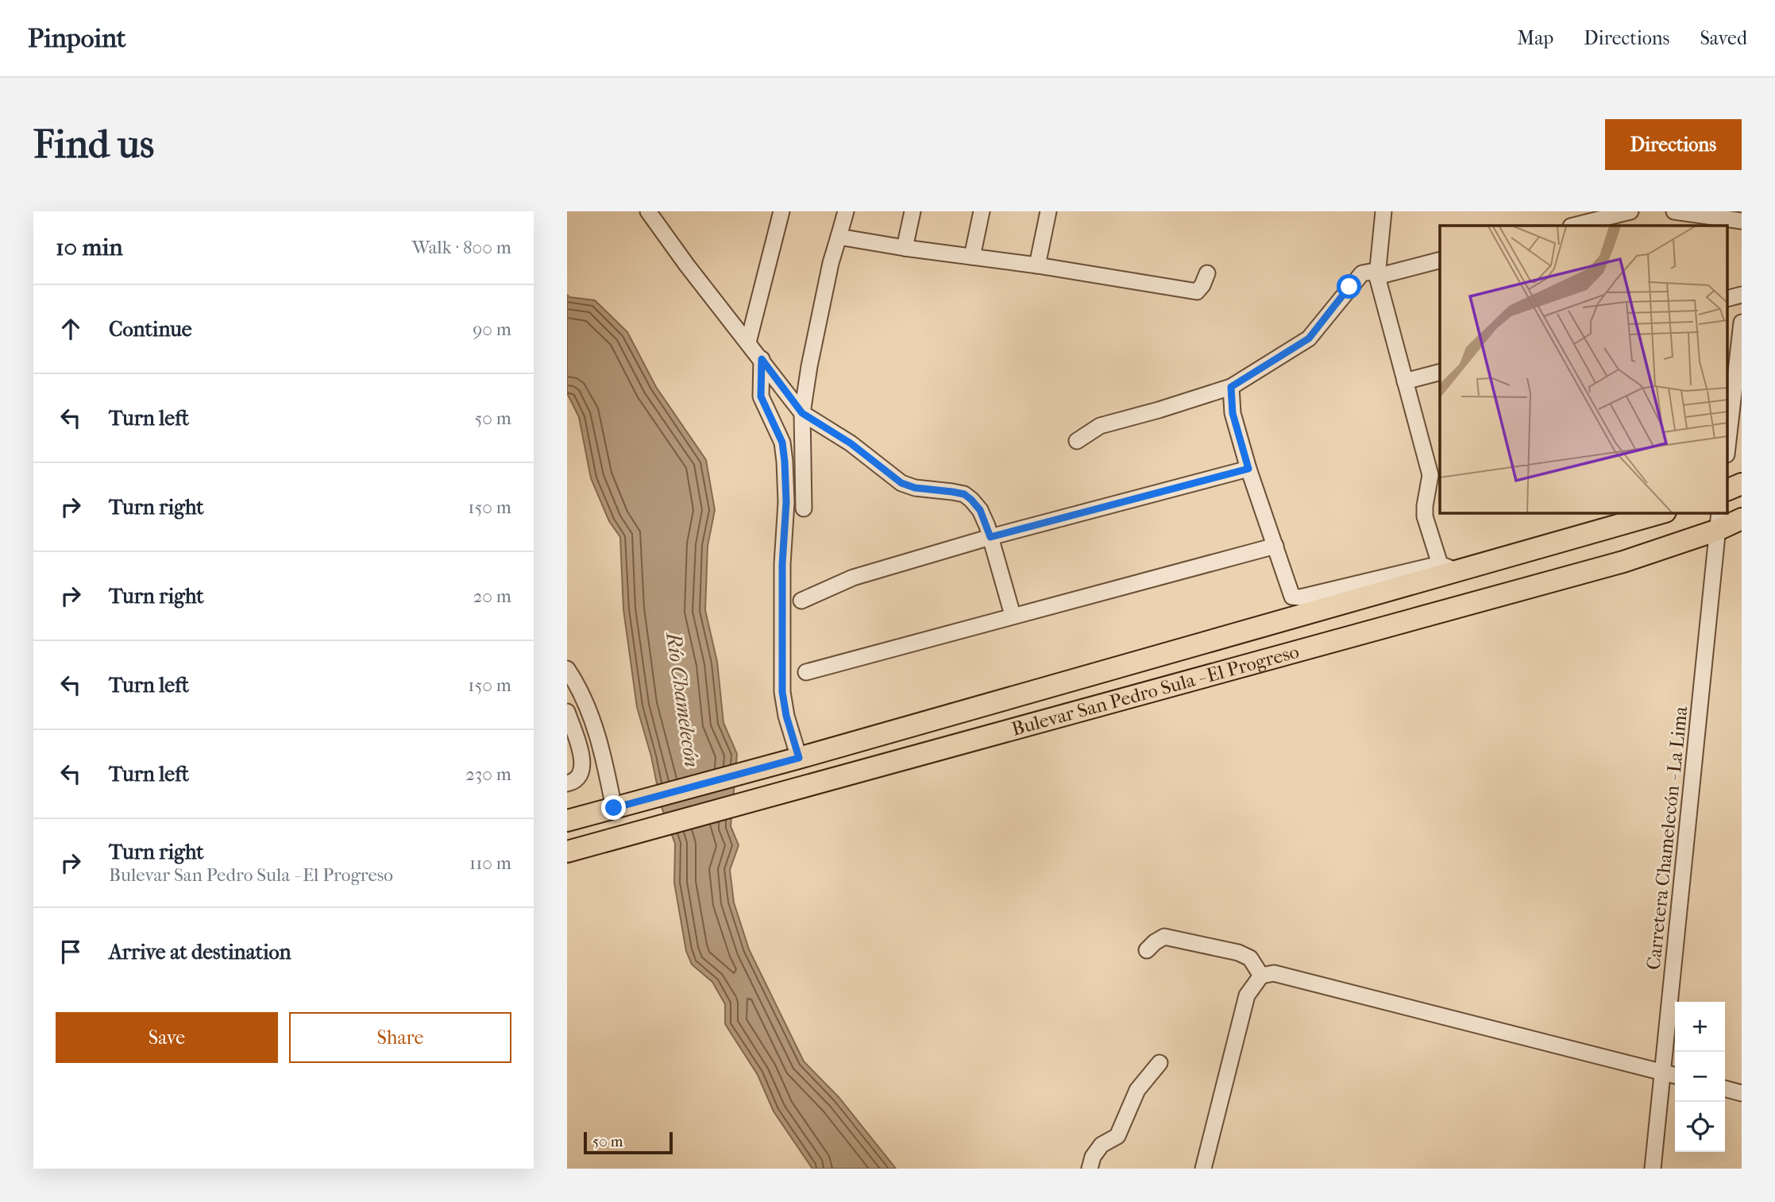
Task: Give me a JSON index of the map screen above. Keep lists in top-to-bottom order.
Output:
{
  "streets": {
    "main road": ["Bulevar San Pedro Sula - El Progreso"],
    "street": ["Carretera Chamelecón - La Lima"]
  },
  "crossings": [
    ["Bulevar San Pedro Sula - El Progreso", "Carretera Chamelecón - La Lima"]
  ],
  "water": ["Río Chamelecón"],
  "scale_bar": "50 m",
  "page": {
    "header": "Pinpoint",
    "nav": ["Map", "Directions", "Saved"],
    "buttons": [
      "Directions",
      ["Save", "Share"]
    ],
    "title": "Find us",
    "heading": ["10 min", "Walk · 800 m"],
    "list": [
      ["Continue", "90 m"],
      ["Turn left", "50 m"],
      ["Turn right", "150 m"],
      ["Turn right", "20 m"],
      ["Turn left", "150 m"],
      ["Turn left", "230 m"],
      ["Turn right", "Bulevar San Pedro Sula - El Progreso", "110 m"],
      "Arrive at destination"
    ],
    "map_buttons": ["+", "−"],
    "scale": "50 m"
  }
}
